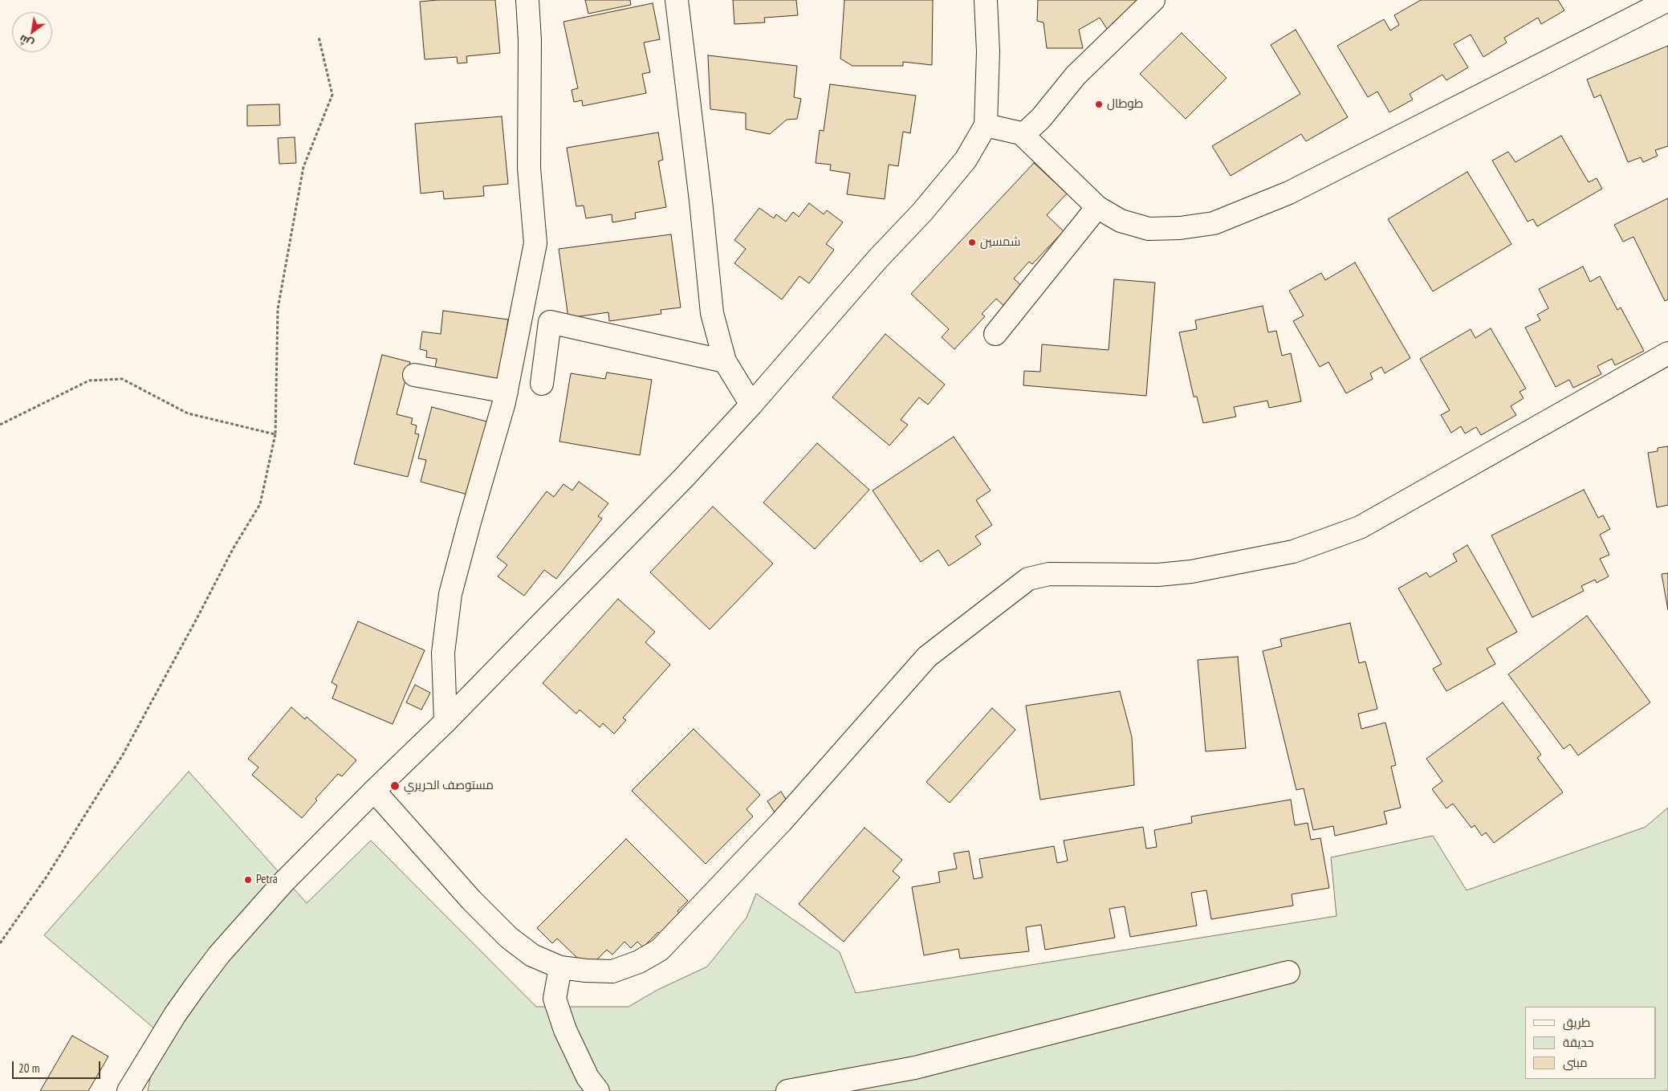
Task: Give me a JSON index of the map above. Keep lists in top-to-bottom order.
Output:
{
  "places": [
    "طوطال",
    "شمسين",
    "مستوصف الحريري",
    "Petra"
  ],
  "legend": ["طريق", "حديقة", "مبنى"],
  "scale_bar": "20 m",
  "north": "bottom left"
}
